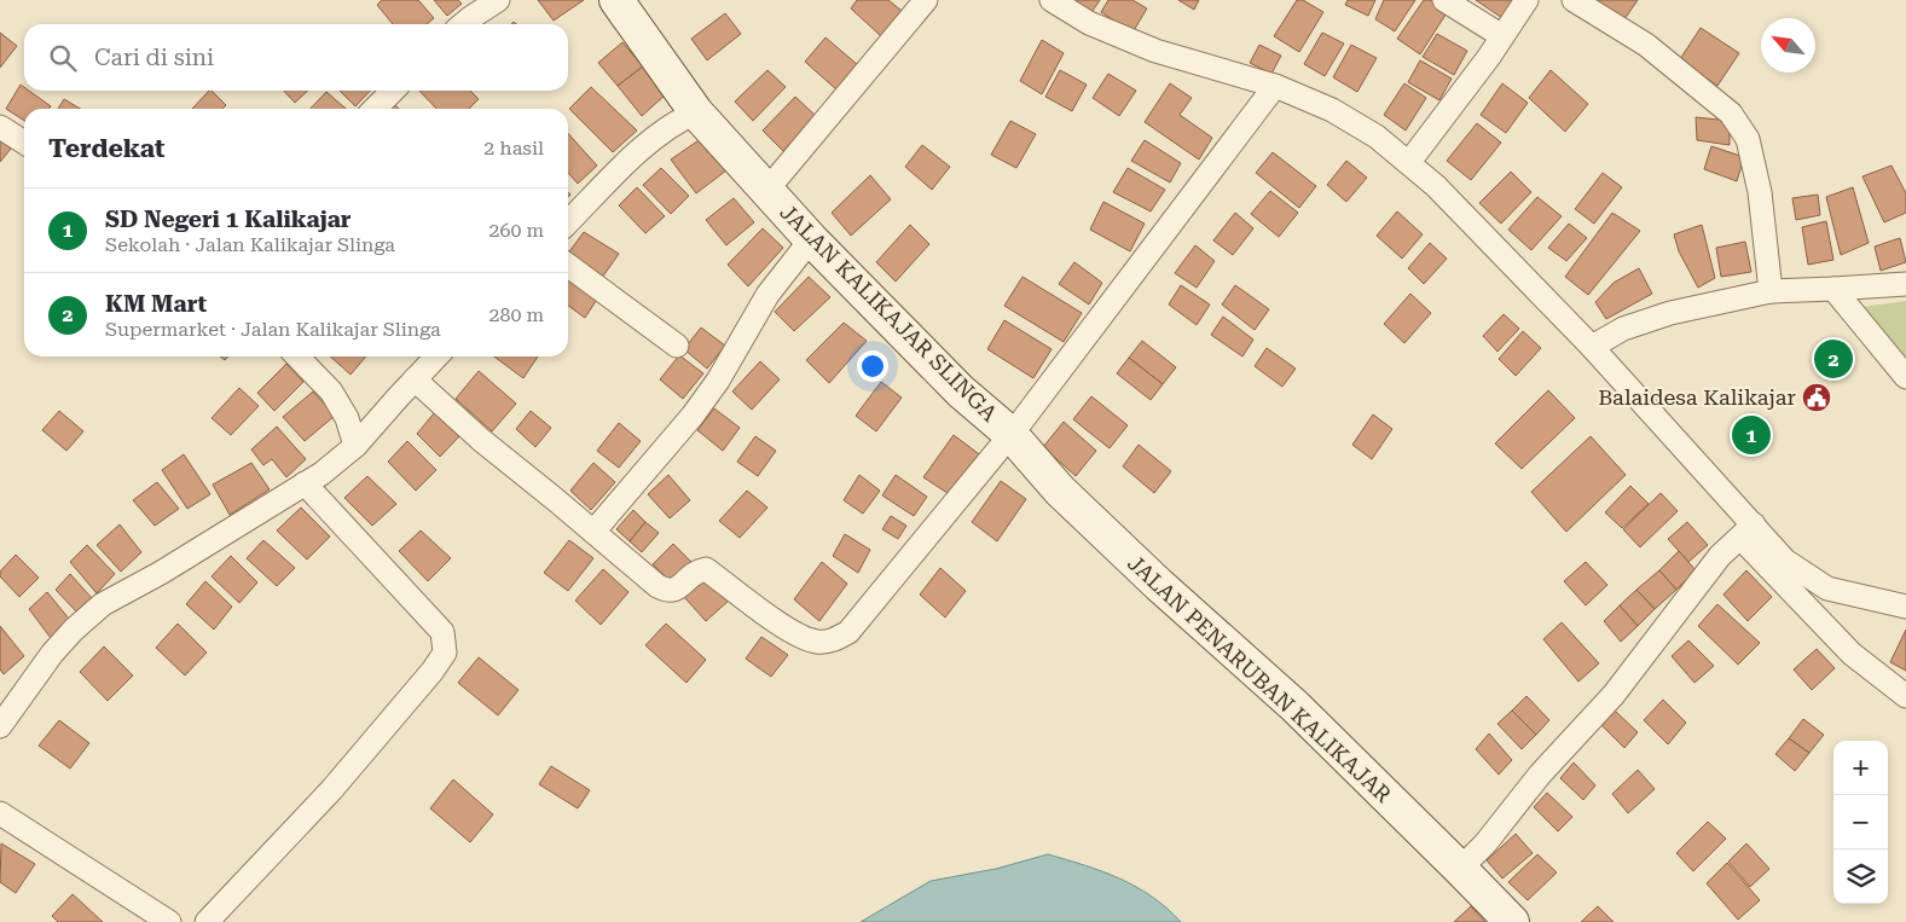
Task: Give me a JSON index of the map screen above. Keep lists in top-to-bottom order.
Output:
{
  "streets": {
    "street": ["JALAN KALIKAJAR SLINGA", "JALAN PENARUBAN KALIKAJAR"]
  },
  "crossings": [
    ["JALAN KALIKAJAR SLINGA", "JALAN PENARUBAN KALIKAJAR"]
  ],
  "places": {
    "public building": ["Balaidesa Kalikajar"]
  },
  "north": "top left",
  "page": {
    "search": "Cari di sini",
    "heading": ["Terdekat", "2 hasil"],
    "list": [
      {
        "mark": "1",
        "name": "SD Negeri 1 Kalikajar",
        "note": "Sekolah · Jalan Kalikajar Slinga",
        "value": "260 m"
      },
      {
        "mark": "2",
        "name": "KM Mart",
        "note": "Supermarket · Jalan Kalikajar Slinga",
        "value": "280 m"
      }
    ],
    "pins": ["2", "1"],
    "map_buttons": ["+", "−"]
  }
}
